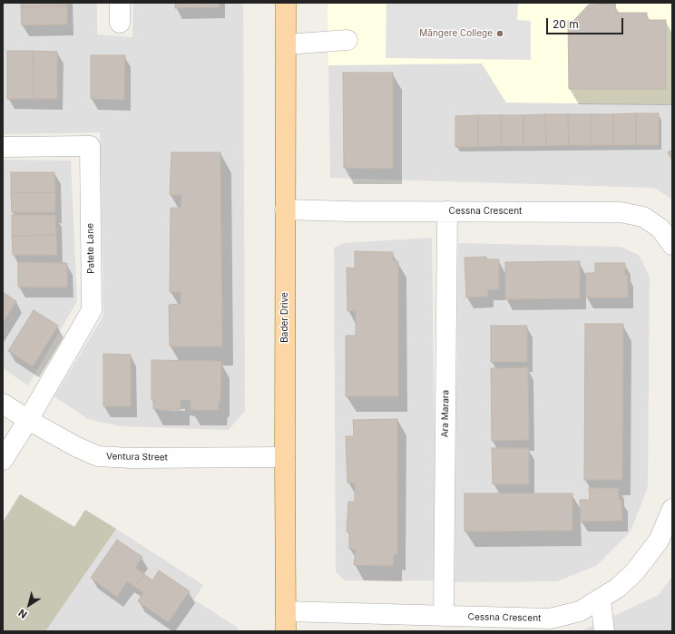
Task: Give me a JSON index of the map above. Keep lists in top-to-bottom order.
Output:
{
  "streets": {
    "main road": ["Bader Drive"],
    "street": [
      "Cessna Crescent",
      "Patete Lane",
      "Ara Marara",
      "Ventura Street"
    ]
  },
  "crossings": [
    ["Cessna Crescent", "Bader Drive"],
    ["Cessna Crescent", "Ara Marara"],
    ["Patete Lane", "Ventura Street"],
    ["Bader Drive", "Ventura Street"]
  ],
  "places": ["Māngere College"],
  "scale_bar": "20 m",
  "north": "bottom left"
}
